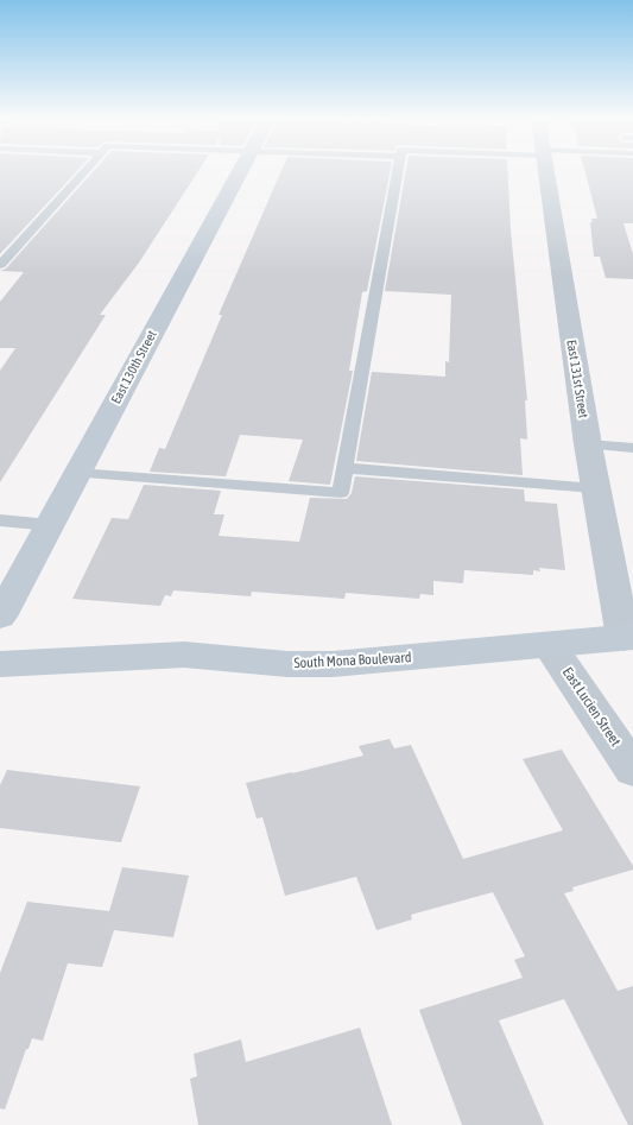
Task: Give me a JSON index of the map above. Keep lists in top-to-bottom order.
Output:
{
  "streets": {
    "street": [
      "East 130th Street",
      "East 131st Street",
      "South Mona Boulevard",
      "East Lucien Street"
    ]
  },
  "crossings": [
    ["East 131st Street", "South Mona Boulevard"],
    ["South Mona Boulevard", "East Lucien Street"]
  ]
}
